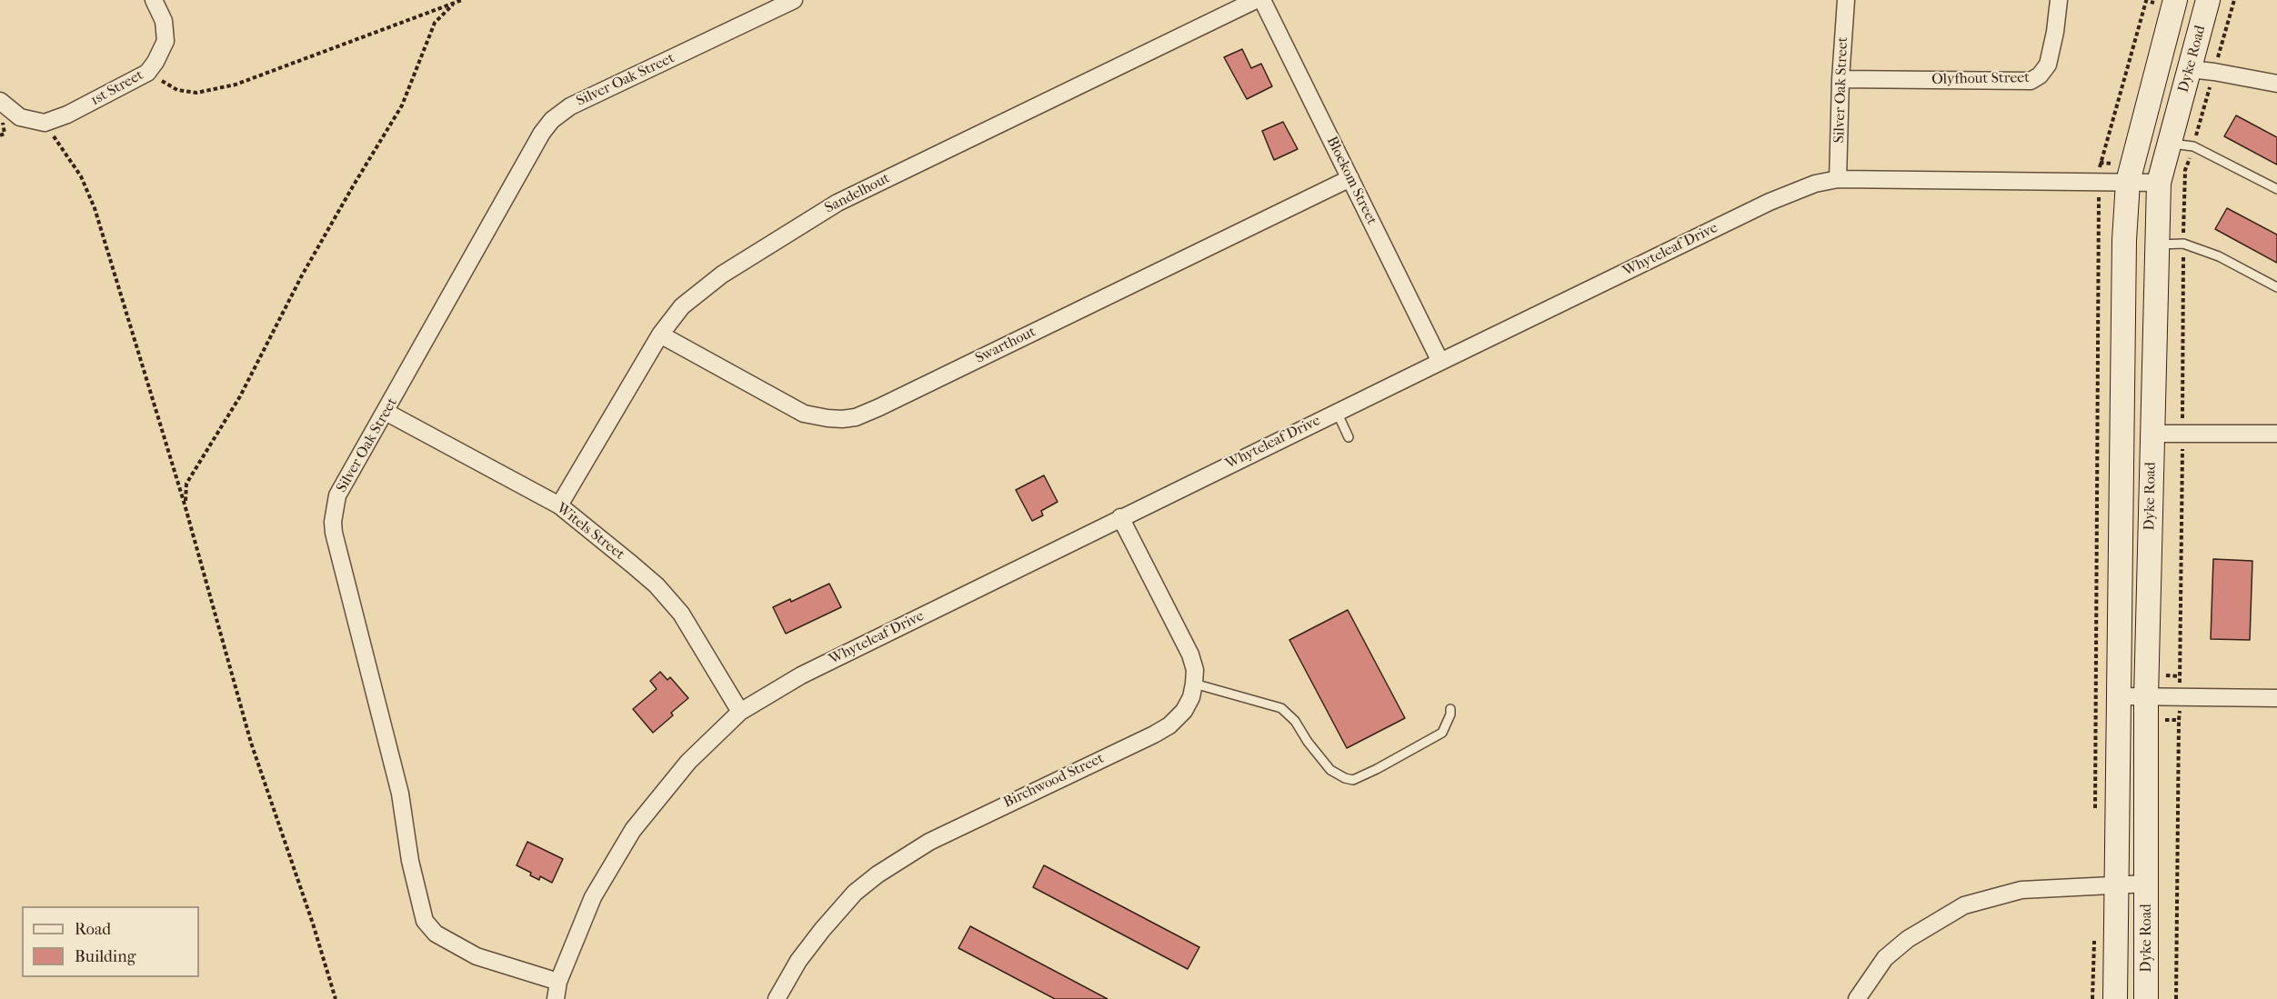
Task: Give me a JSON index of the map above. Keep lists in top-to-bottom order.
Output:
{
  "streets": {
    "street": [
      "Dyke Road",
      "Olyfhout Street",
      "Silver Oak Street",
      "1st Street",
      "Bloekom Street",
      "Sandelhout",
      "Whyteleaf Drive",
      "Swarthout",
      "Witels Street",
      "Birchwood Street"
    ]
  },
  "crossings": [
    ["Dyke Road", "Whyteleaf Drive"],
    ["Olyfhout Street", "Silver Oak Street"],
    ["Silver Oak Street", "Whyteleaf Drive"],
    ["Silver Oak Street", "Witels Street"],
    ["Bloekom Street", "Whyteleaf Drive"],
    ["Bloekom Street", "Swarthout"],
    ["Sandelhout", "Swarthout"],
    ["Sandelhout", "Witels Street"],
    ["Whyteleaf Drive", "Witels Street"],
    ["Whyteleaf Drive", "Birchwood Street"]
  ],
  "legend": ["Road", "Building"]
}
